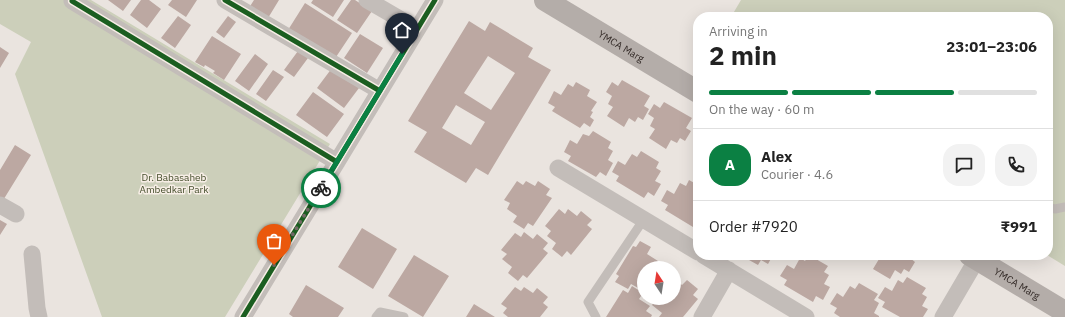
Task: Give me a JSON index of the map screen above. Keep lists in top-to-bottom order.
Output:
{
  "streets": {
    "main road": ["YMCA Marg"]
  },
  "parks": ["Dr. Babasaheb Ambedkar Park"],
  "north": "top",
  "page": {
    "heading": ["2 min", "Arriving in", "23:01–23:06"],
    "panel": [
      "Alex",
      "Courier · 4.6",
      "Order #7920",
      "₹991"
    ],
    "bar": "On the way · 60 m",
    "round": "A"
  }
}
